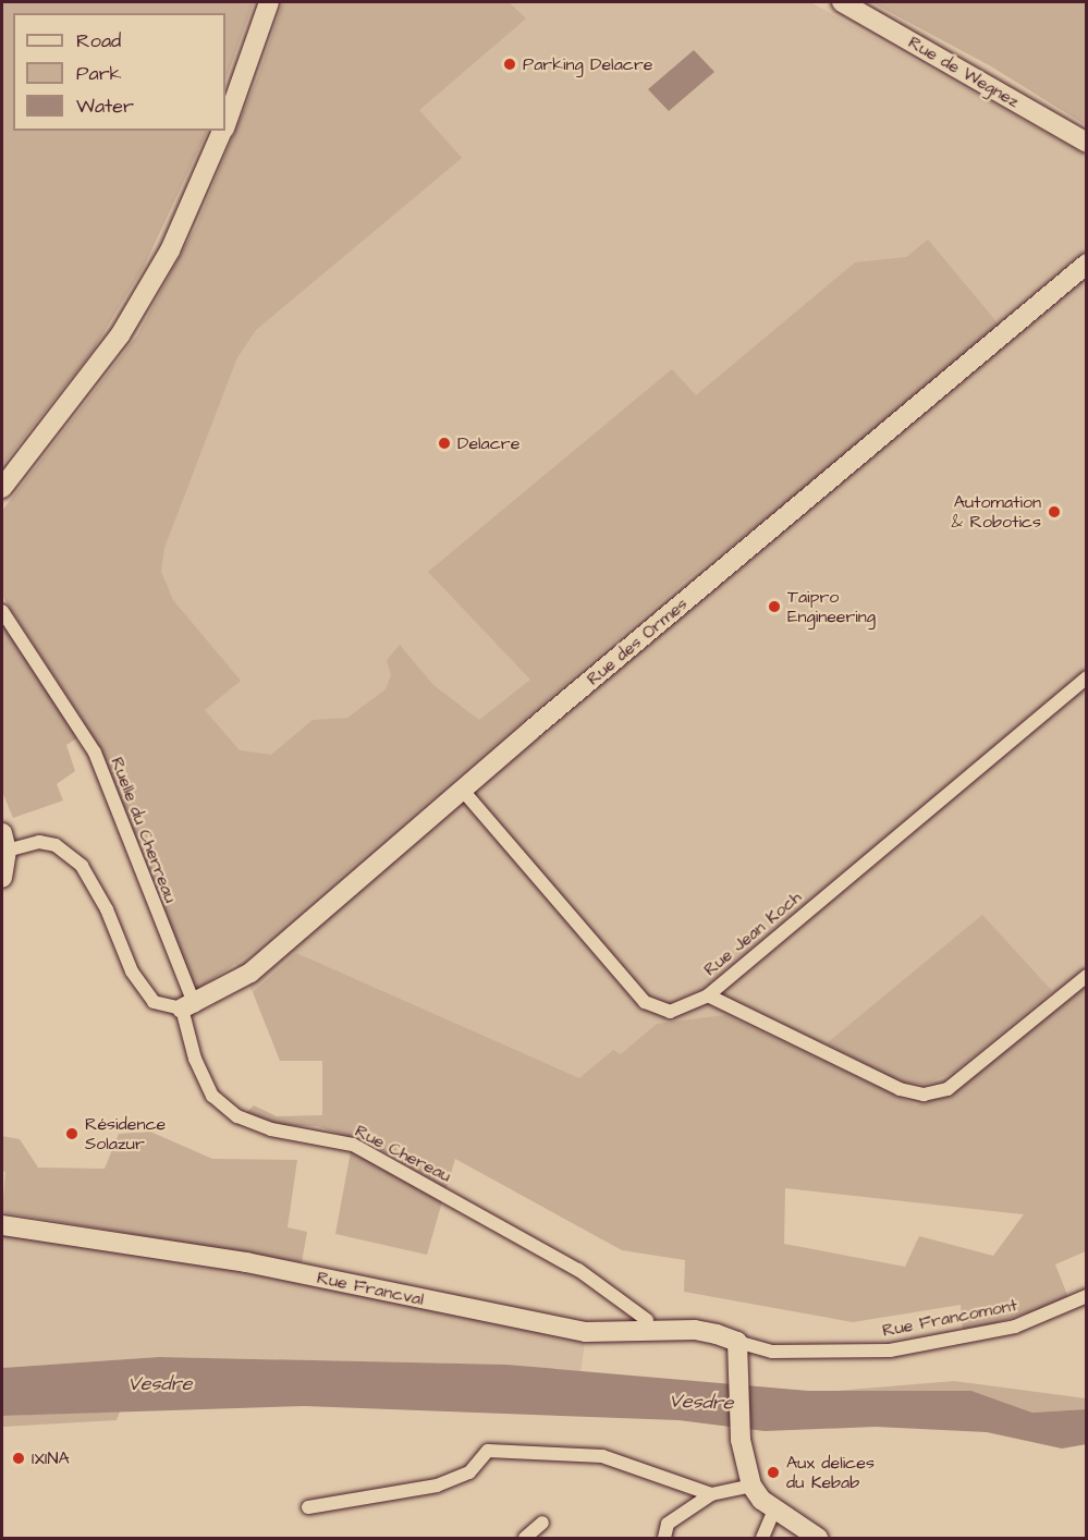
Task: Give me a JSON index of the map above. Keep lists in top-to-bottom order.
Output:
{
  "streets": {
    "street": [
      "Rue de Wegnez",
      "Rue des Ormes",
      "Ruelle du Cherreau",
      "Rue Jean Koch",
      "Rue Chereau",
      "Rue Francval",
      "Rue Francomont"
    ]
  },
  "crossings": [
    ["Rue des Ormes", "Ruelle du Cherreau"],
    ["Rue des Ormes", "Rue Jean Koch"],
    ["Rue des Ormes", "Rue Chereau"],
    ["Ruelle du Cherreau", "Rue Chereau"],
    ["Rue Francval", "Rue Francomont"]
  ],
  "water": ["Vesdre"],
  "places": [
    "Parking Delacre",
    "Delacre",
    "Automation & Robotics",
    "Taipro Engineering",
    "Résidence Solazur",
    "IXINA",
    "Aux delices du Kebab"
  ],
  "legend": ["Road", "Park", "Water"]
}
